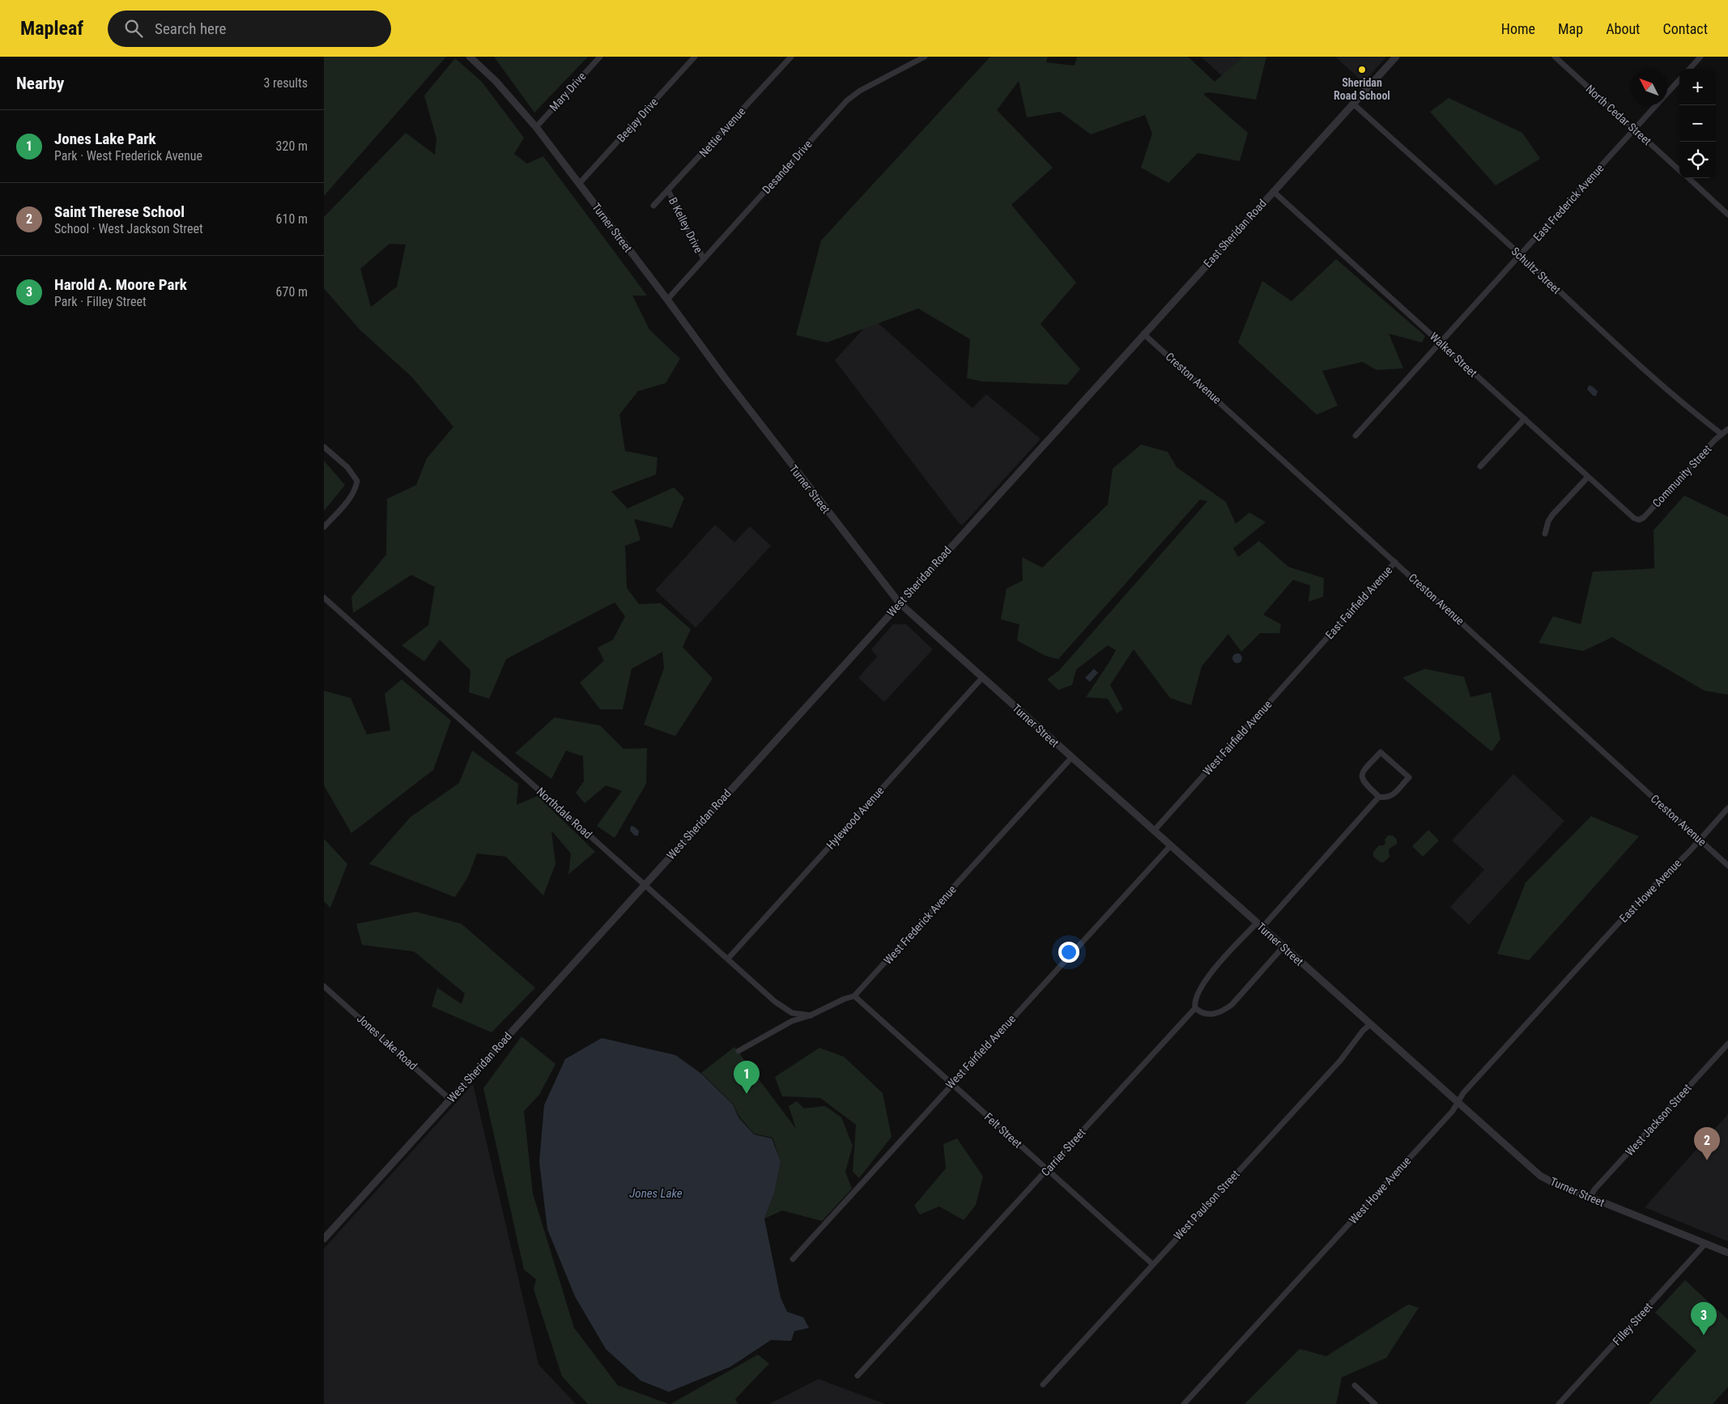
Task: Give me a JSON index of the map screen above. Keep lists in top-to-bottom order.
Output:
{
  "streets": {
    "street": [
      "Mary Drive",
      "North Cedar Street",
      "Beejay Drive",
      "Nettie Avenue",
      "Desander Drive",
      "East Frederick Avenue",
      "B Kelley Drive",
      "Turner Street",
      "East Sheridan Road",
      "Schultz Street",
      "Walker Street",
      "Creston Avenue",
      "Community Street",
      "West Sheridan Road",
      "East Fairfield Avenue",
      "West Fairfield Avenue",
      "Northdale Road",
      "Hylewood Avenue",
      "East Howe Avenue",
      "West Frederick Avenue",
      "Jones Lake Road",
      "West Jackson Street",
      "Felt Street",
      "Carrier Street",
      "West Howe Avenue",
      "West Paulson Street",
      "Filley Street"
    ]
  },
  "crossings": [
    ["Mary Drive", "Turner Street"],
    ["North Cedar Street", "East Frederick Avenue"],
    ["Beejay Drive", "Turner Street"],
    ["Nettie Avenue", "B Kelley Drive"],
    ["Desander Drive", "B Kelley Drive"],
    ["Desander Drive", "Turner Street"],
    ["East Frederick Avenue", "Schultz Street"],
    ["East Frederick Avenue", "Walker Street"],
    ["Turner Street", "West Sheridan Road"],
    ["Turner Street", "West Fairfield Avenue"],
    ["Turner Street", "Hylewood Avenue"],
    ["Turner Street", "West Frederick Avenue"],
    ["Turner Street", "West Jackson Street"],
    ["Turner Street", "Carrier Street"],
    ["Turner Street", "West Howe Avenue"],
    ["Turner Street", "West Paulson Street"],
    ["Turner Street", "Filley Street"],
    ["East Sheridan Road", "Schultz Street"],
    ["East Sheridan Road", "Walker Street"],
    ["East Sheridan Road", "Creston Avenue"],
    ["East Sheridan Road", "West Sheridan Road"],
    ["Schultz Street", "Community Street"],
    ["Walker Street", "Community Street"],
    ["Creston Avenue", "East Fairfield Avenue"],
    ["Creston Avenue", "East Howe Avenue"],
    ["West Sheridan Road", "Northdale Road"],
    ["West Sheridan Road", "Jones Lake Road"],
    ["East Fairfield Avenue", "West Fairfield Avenue"],
    ["West Fairfield Avenue", "Felt Street"],
    ["Northdale Road", "Hylewood Avenue"],
    ["Northdale Road", "West Frederick Avenue"],
    ["East Howe Avenue", "West Howe Avenue"],
    ["West Frederick Avenue", "Felt Street"],
    ["Felt Street", "Carrier Street"],
    ["Felt Street", "West Paulson Street"]
  ],
  "water": ["Jones Lake"],
  "places": ["Sheridan Road School"],
  "north": "top left",
  "page": {
    "header": "Mapleaf",
    "search": "Search here",
    "nav": [
      "Home",
      "Map",
      "About",
      "Contact"
    ],
    "heading": ["Nearby", "3 results"],
    "map_buttons": ["+", "−"],
    "list": [
      {
        "mark": "1",
        "name": "Jones Lake Park",
        "note": "Park · West Frederick Avenue",
        "value": "320 m"
      },
      {
        "mark": "2",
        "name": "Saint Therese School",
        "note": "School · West Jackson Street",
        "value": "610 m"
      },
      {
        "mark": "3",
        "name": "Harold A. Moore Park",
        "note": "Park · Filley Street",
        "value": "670 m"
      }
    ],
    "pins": ["1", "2", "3"]
  }
}
